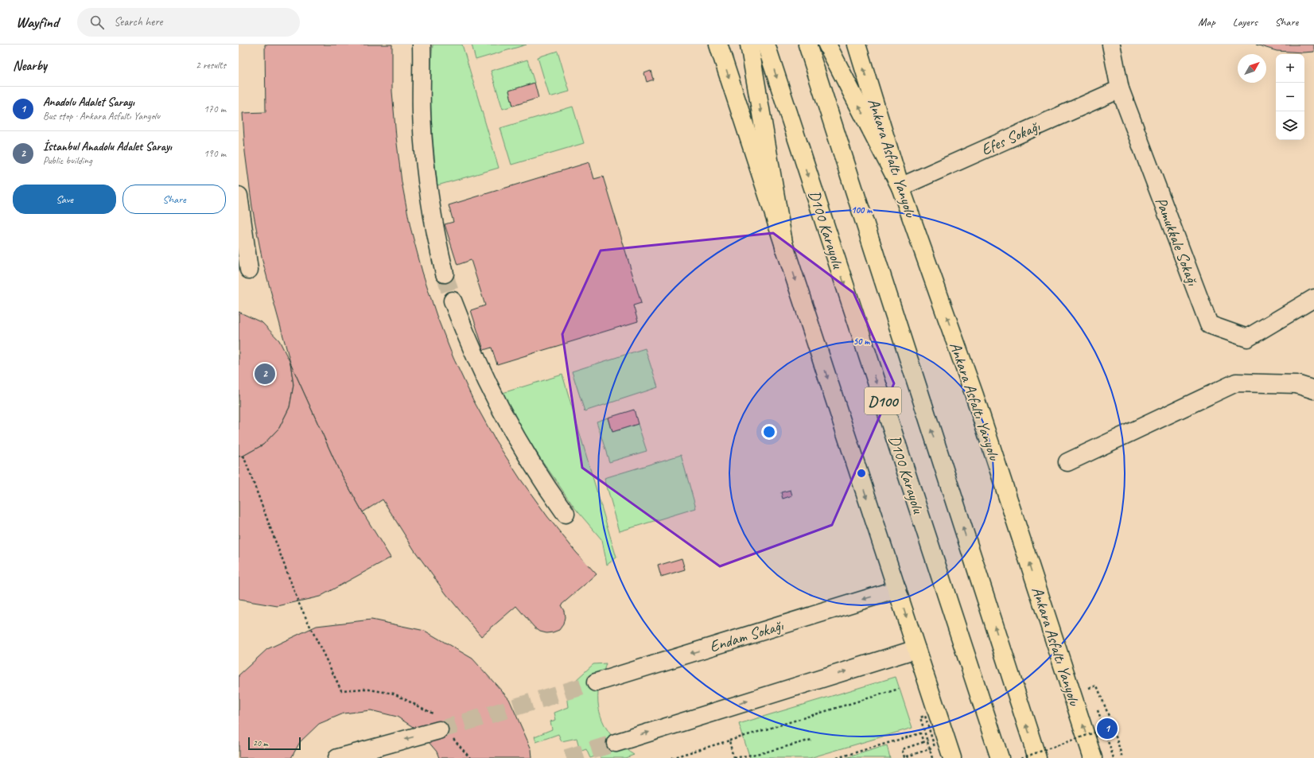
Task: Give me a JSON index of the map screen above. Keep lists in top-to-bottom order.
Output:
{
  "streets": {
    "main road": ["Ankara Asfaltı Yanyolu", "D100 Karayolu", "D100"],
    "street": ["Efes Sokağı", "Pamukkale Sokağı", "Endam Sokağı"]
  },
  "crossings": [
    ["Efes Sokağı", "Ankara Asfaltı Yanyolu"],
    ["Efes Sokağı", "Pamukkale Sokağı"]
  ],
  "scale_bar": "20 m",
  "north": "top right",
  "page": {
    "header": "Wayfind",
    "search": "Search here",
    "nav": ["Map", "Layers", "Share"],
    "heading": ["Nearby", "2 results"],
    "map_buttons": ["+", "−"],
    "list": [
      {
        "mark": "1",
        "name": "Anadolu Adalet Sarayı",
        "note": "Bus stop · Ankara Asfaltı Yanyolu",
        "value": "170 m"
      },
      {
        "mark": "2",
        "name": "İstanbul Anadolu Adalet Sarayı",
        "note": "Public building",
        "value": "190 m"
      }
    ],
    "buttons": ["Save", "Share"],
    "pins": ["2", "1"],
    "scale": "20 m"
  },
  "rings": ["100 m", "50 m"]
}
